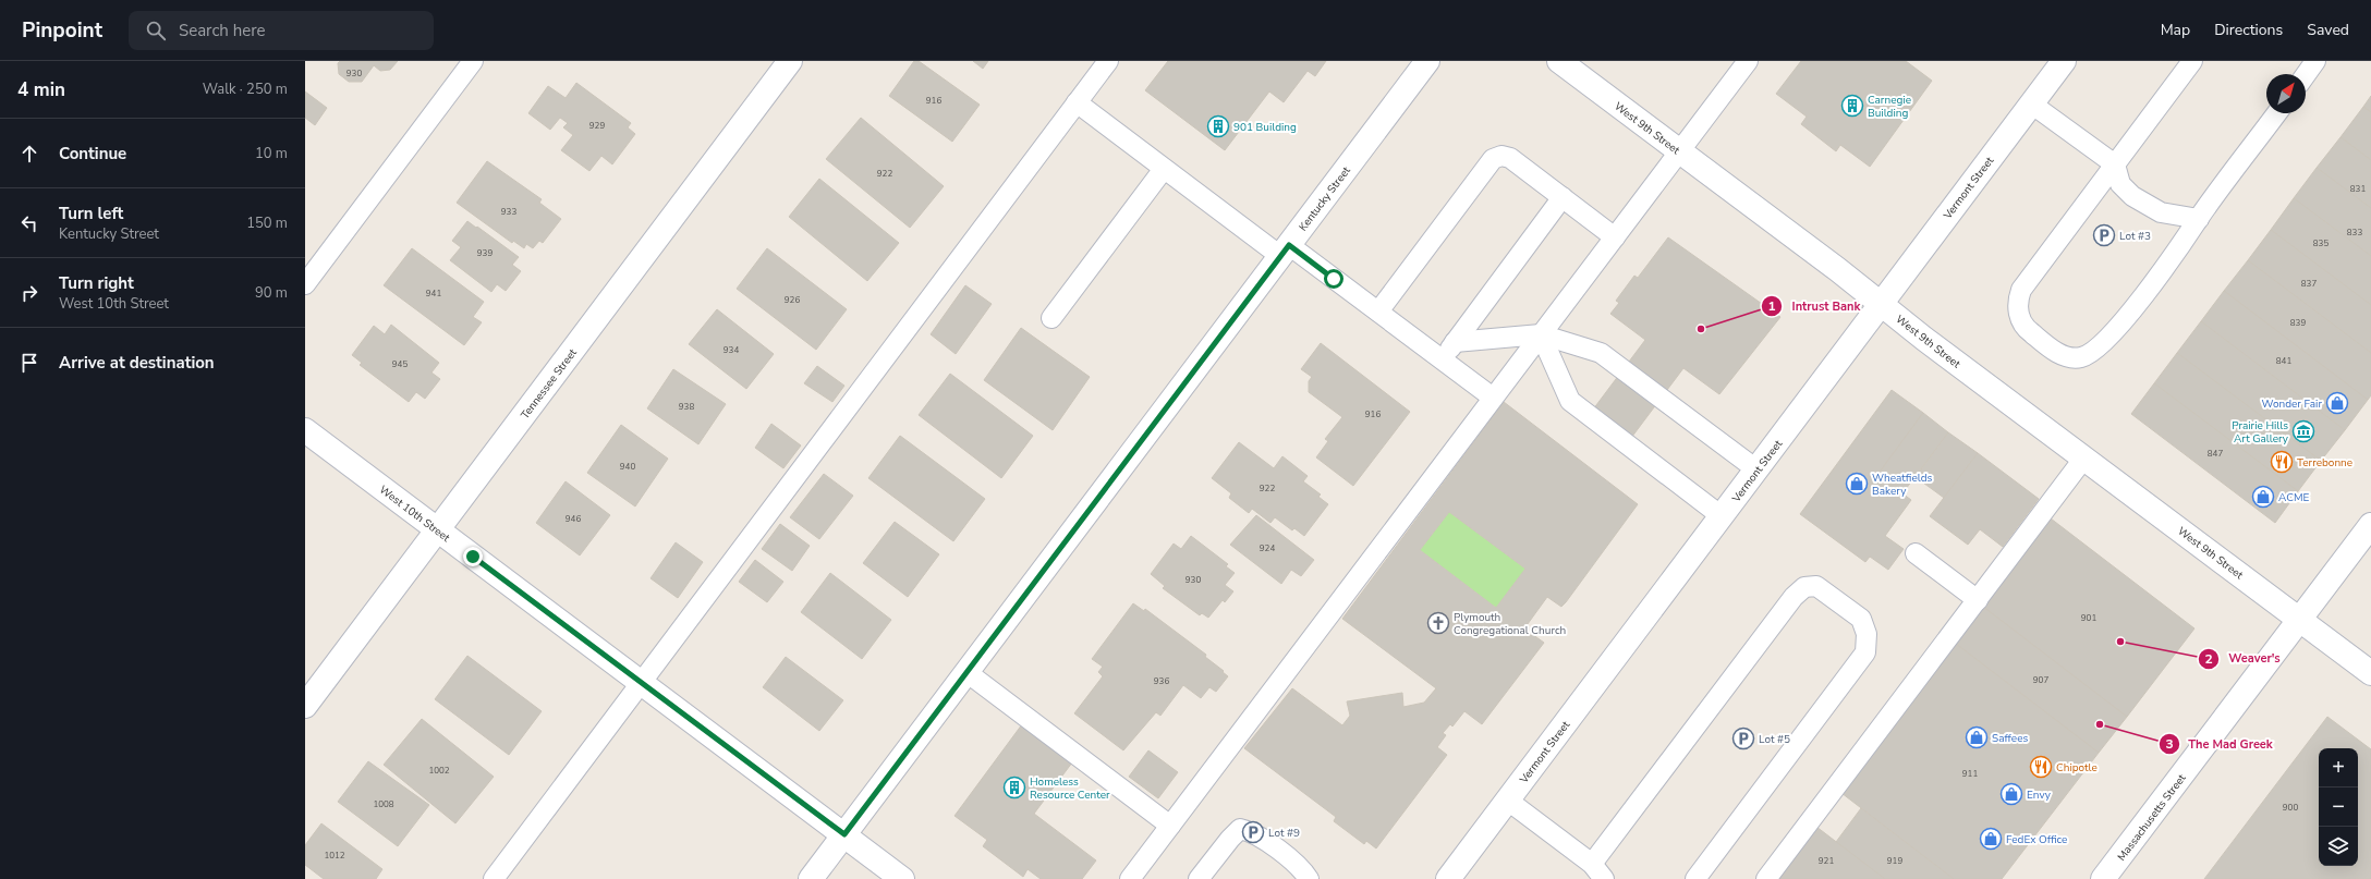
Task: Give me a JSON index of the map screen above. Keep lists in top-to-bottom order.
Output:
{
  "streets": {
    "street": [
      "West 9th Street",
      "Vermont Street",
      "Kentucky Street",
      "Tennessee Street",
      "West 10th Street",
      "Massachusetts Street"
    ]
  },
  "crossings": [
    ["West 9th Street", "Vermont Street"],
    ["West 9th Street", "Massachusetts Street"],
    ["Kentucky Street", "West 10th Street"],
    ["Tennessee Street", "West 10th Street"]
  ],
  "places": {
    "building": ["Carnegie Building", "901 Building", "Homeless Resource Center"],
    "parking": ["Lot #3", "Lot #5", "Lot #9"],
    "other": ["Intrust Bank", "Weaver's", "The Mad Greek"],
    "shop": [
      "Wonder Fair",
      "Wheatfields Bakery",
      "ACME",
      "Saffees",
      "Envy",
      "FedEx Office"
    ],
    "museum": ["Prairie Hills Art Gallery"],
    "restaurant": ["Terrebonne", "Chipotle"],
    "church": ["Plymouth Congregational Church"]
  },
  "house_numbers": [
    "930",
    "916",
    "929",
    "922",
    "831",
    "933",
    "833",
    "835",
    "939",
    "837",
    "941",
    "926",
    "839",
    "934",
    "841",
    "945",
    "938",
    "916",
    "847",
    "940",
    "922",
    "946",
    "924",
    "930",
    "901",
    "907",
    "936",
    "1002",
    "911",
    "1008",
    "900",
    "1012",
    "921",
    "919"
  ],
  "north": "top right",
  "page": {
    "header": "Pinpoint",
    "search": "Search here",
    "nav": ["Map", "Directions", "Saved"],
    "heading": ["4 min", "Walk · 250 m"],
    "list": [
      ["Continue", "10 m"],
      ["Turn left", "Kentucky Street", "150 m"],
      ["Turn right", "West 10th Street", "90 m"],
      "Arrive at destination"
    ],
    "map_buttons": ["+", "−"]
  }
}
